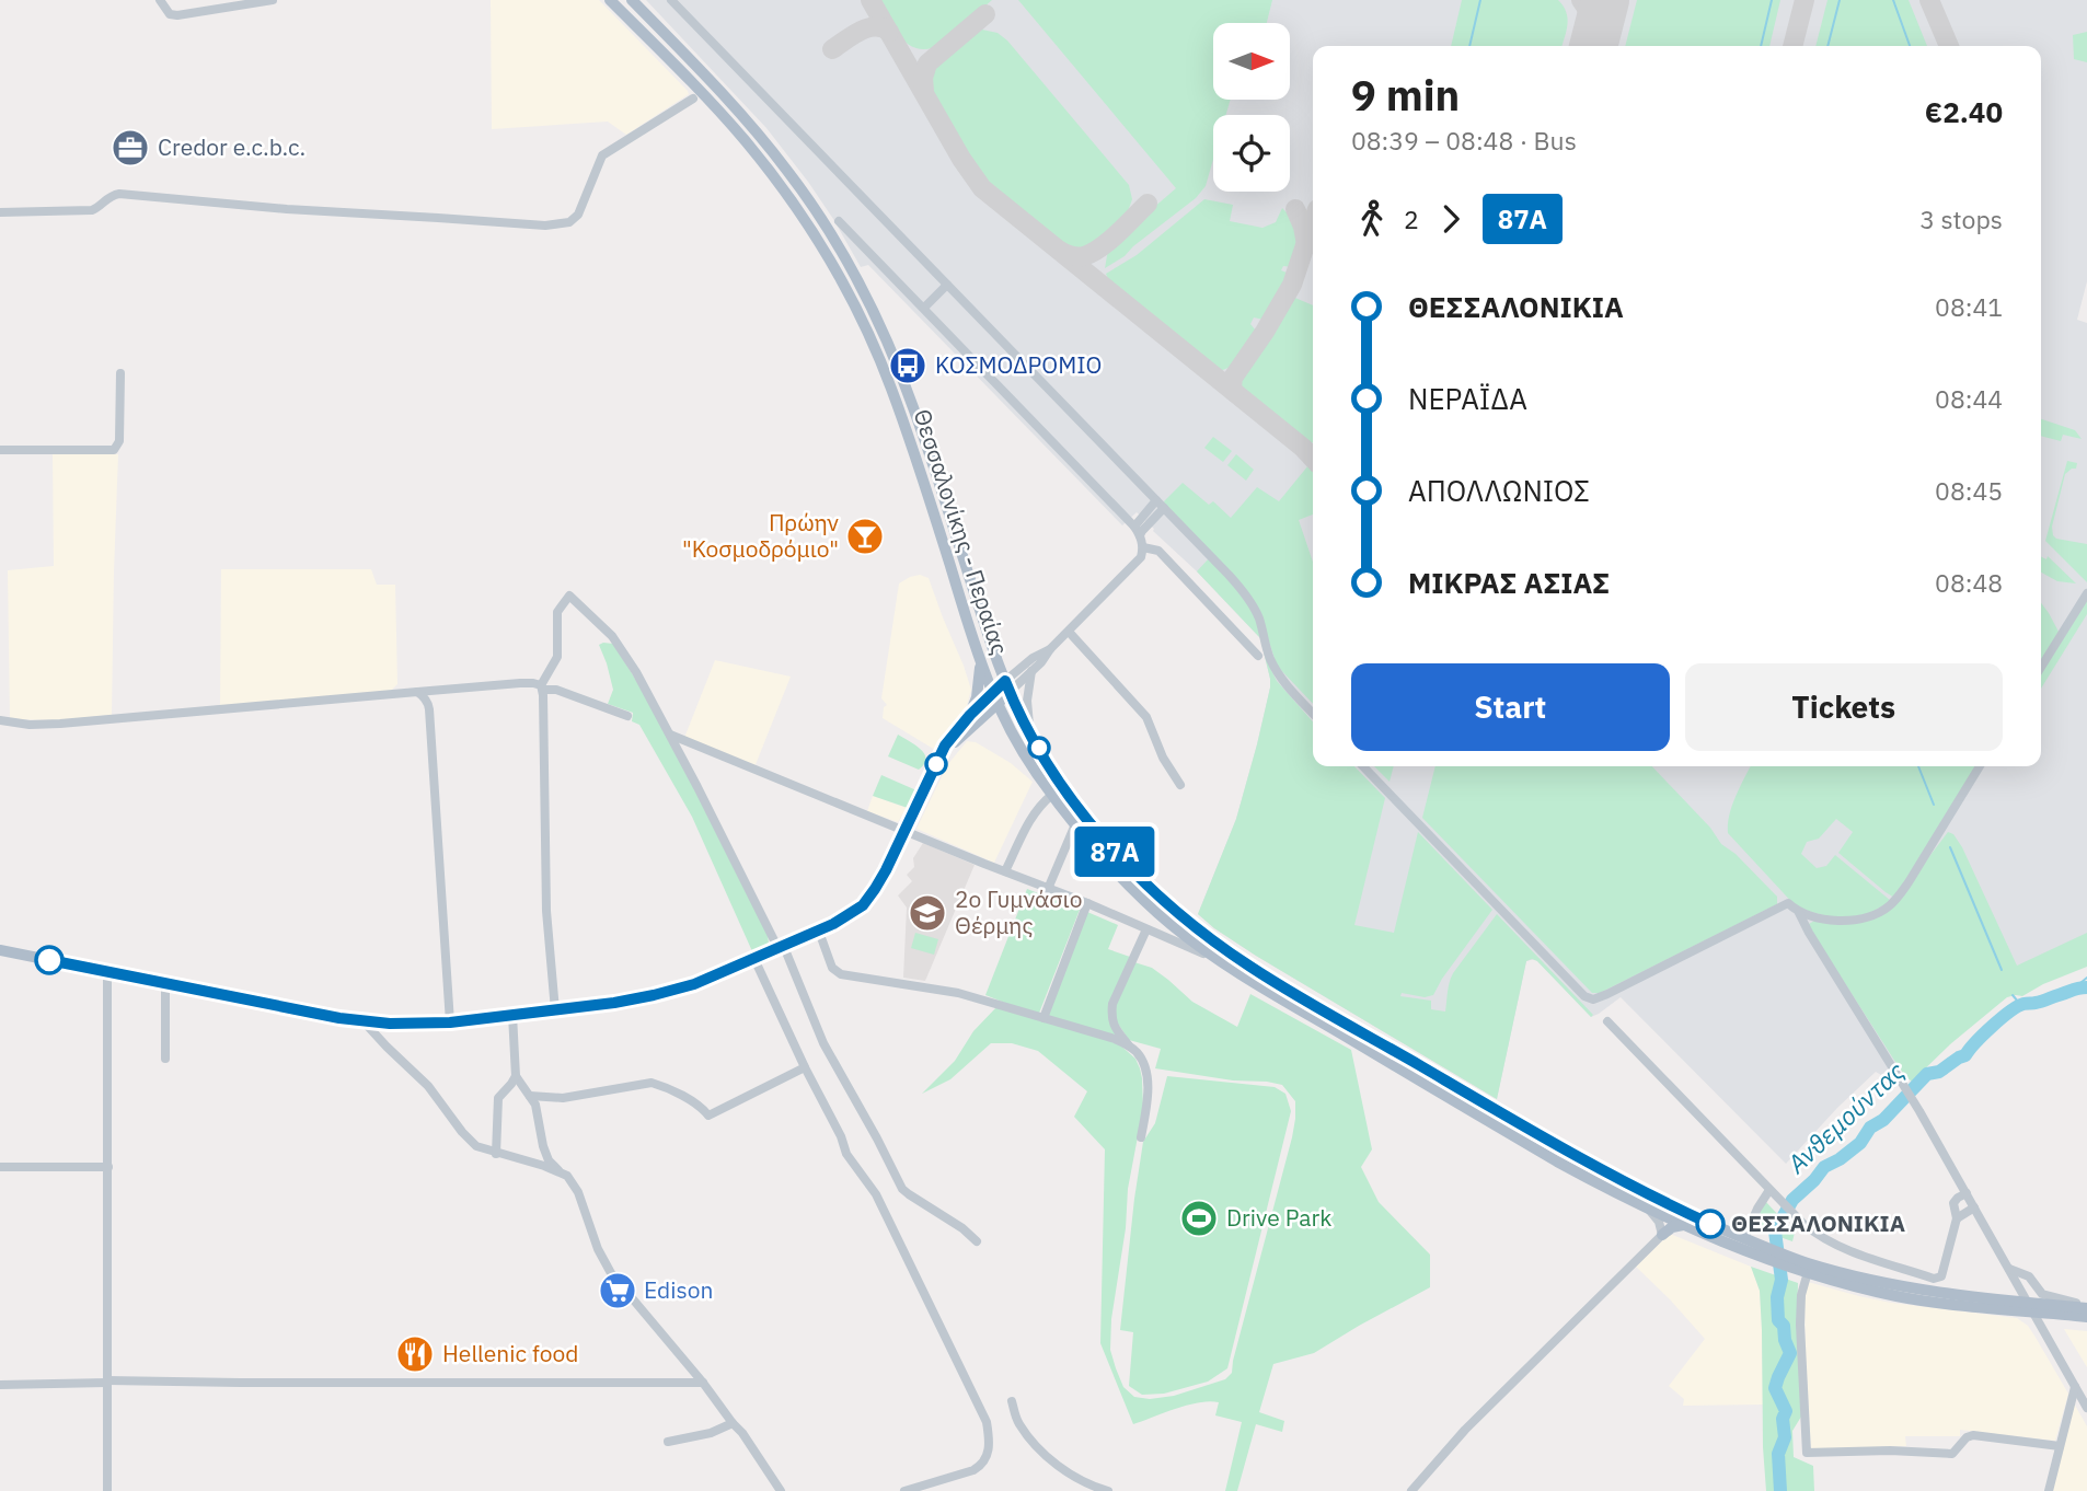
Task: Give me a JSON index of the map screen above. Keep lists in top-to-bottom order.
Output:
{
  "streets": {
    "main road": ["Θεσσαλονίκης - Περαίας"]
  },
  "water": ["Ανθεμούντας"],
  "places": {
    "office": ["Credor e.c.b.c."],
    "bus stop": ["ΚΟΣΜΟΔΡΟΜΙΟ"],
    "bar": ["Πρώην \"Κοσμοδρόμιο\""],
    "school or university": ["2ο Γυμνάσιο Θέρμης"],
    "sports": ["Drive Park"],
    "other": ["ΘΕΣΣΑΛΟΝΙΚΙΑ"],
    "supermarket": ["Edison"],
    "restaurant": ["Hellenic food"]
  },
  "lines": ["bus line 87Α"],
  "north": "right",
  "page": {
    "on_map": "87Α",
    "heading": ["9 min", "08:39 – 08:48 · Bus", "€2.40"],
    "legs": ["2", "87Α", "3 stops"],
    "list": [
      {
        "name": "ΘΕΣΣΑΛΟΝΙΚΙΑ",
        "value": "08:41"
      },
      {
        "name": "ΝΕΡΑΪΔΑ",
        "value": "08:44"
      },
      {
        "name": "ΑΠΟΛΛΩΝΙΟΣ",
        "value": "08:45"
      },
      {
        "name": "ΜΙΚΡΑΣ ΑΣΙΑΣ",
        "value": "08:48"
      }
    ],
    "buttons": ["Start", "Tickets"]
  }
}
